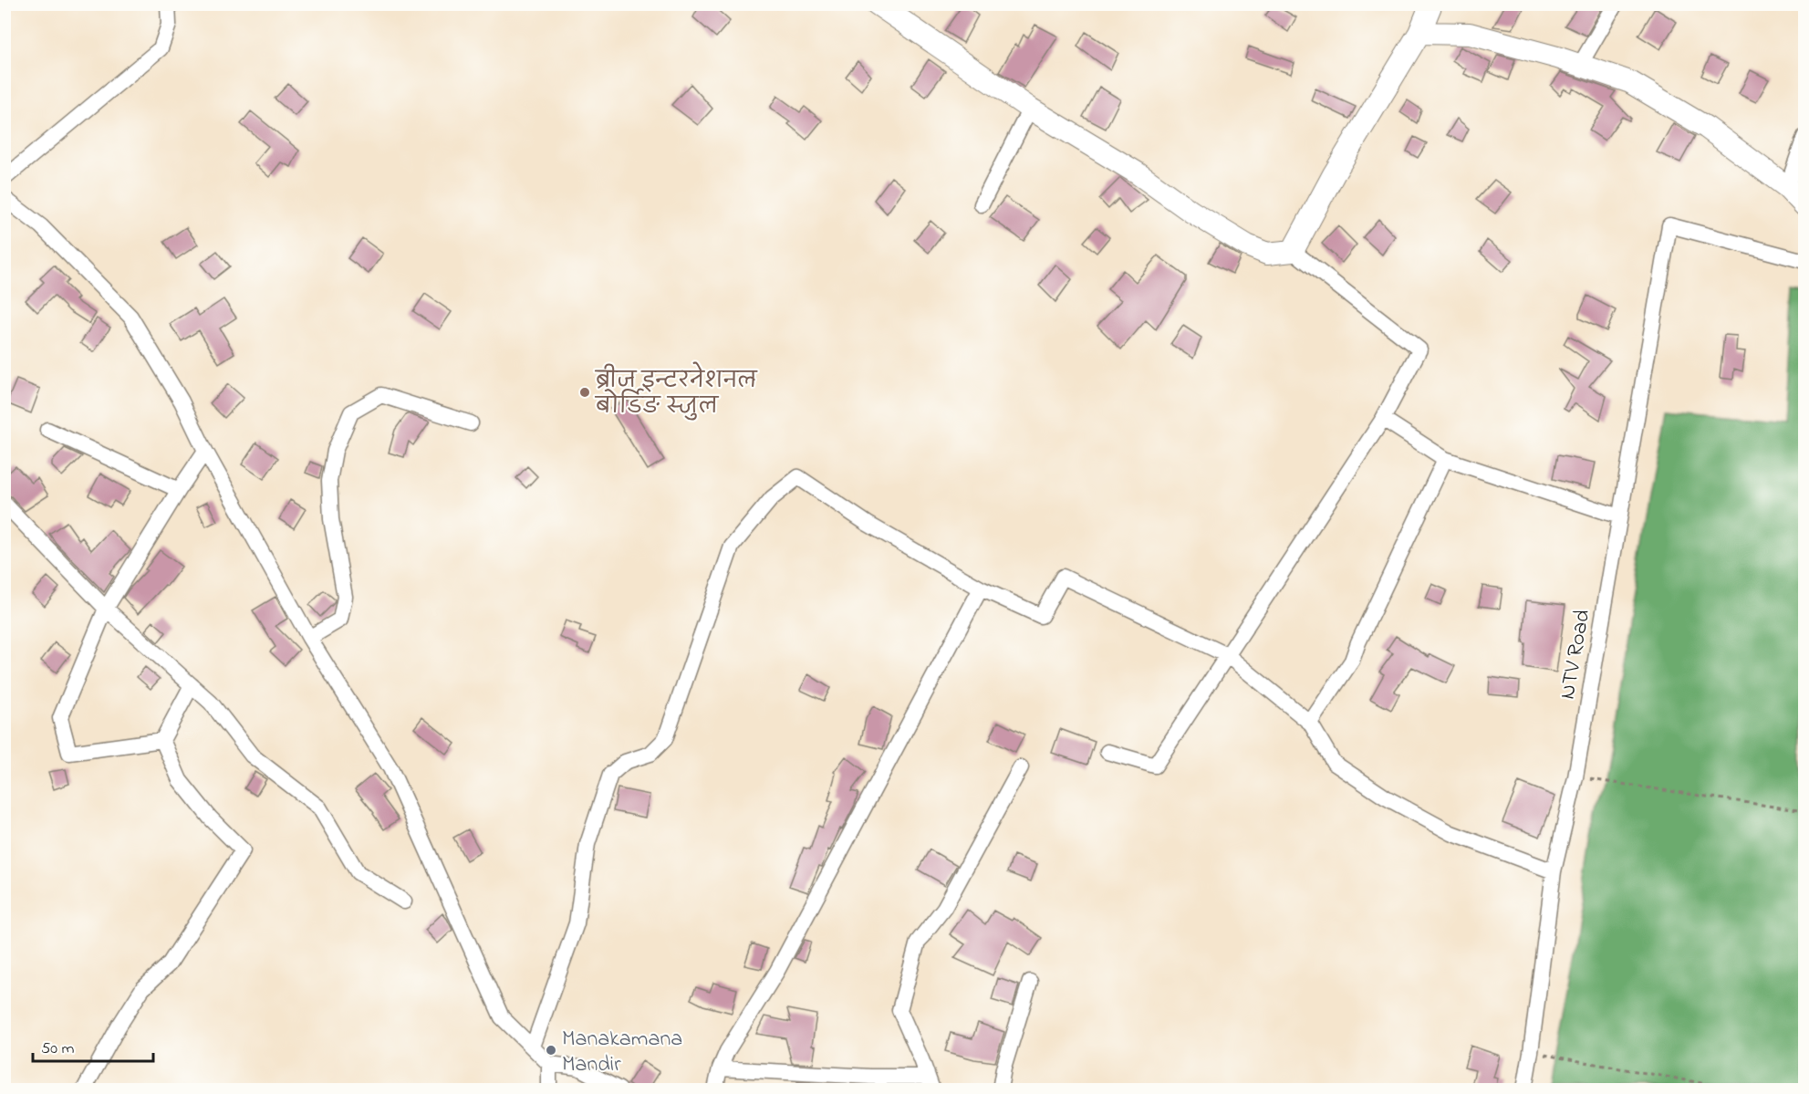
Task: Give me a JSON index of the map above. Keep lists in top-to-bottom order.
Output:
{
  "streets": {
    "street": ["NTV Road"]
  },
  "places": ["ब्रीज इन्टरनेशनल बोर्डिङ स्जुल", "Manakamana Mandir"],
  "scale_bar": "50 m"
}
